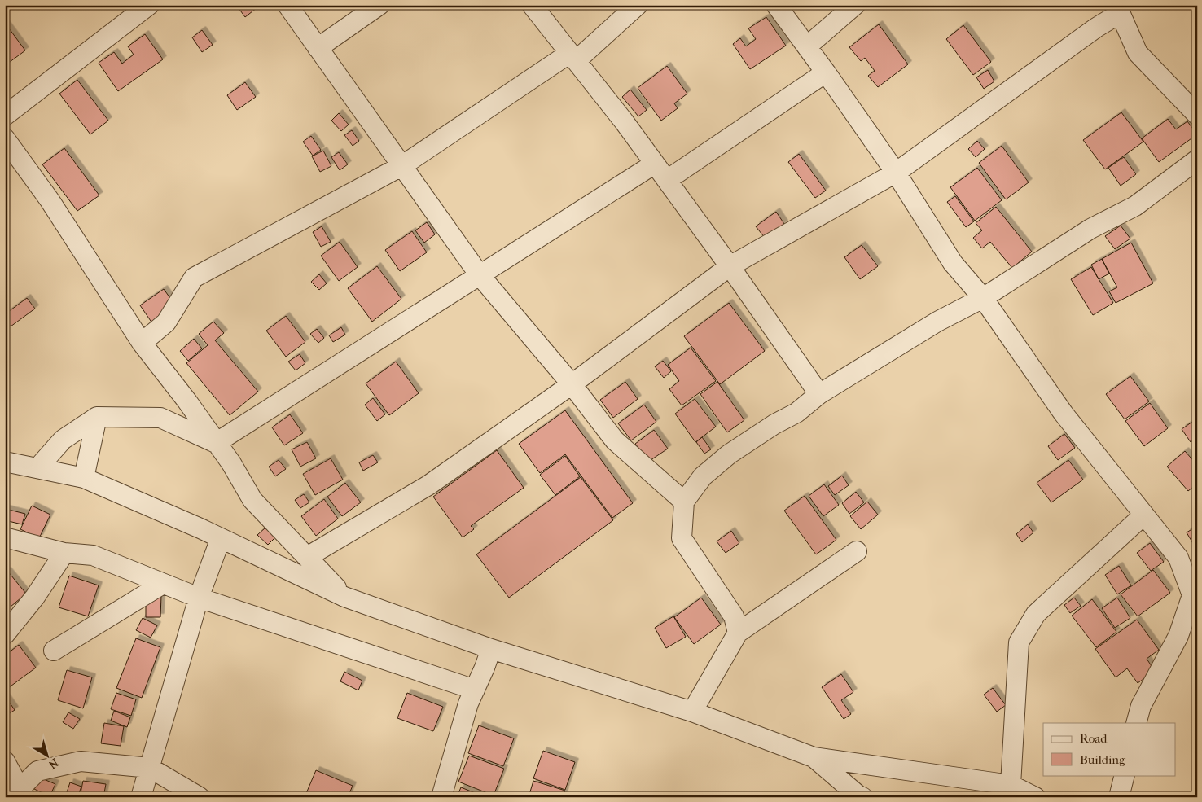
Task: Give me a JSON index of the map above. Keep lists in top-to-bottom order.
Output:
{
  "legend": ["Road", "Building"],
  "north": "bottom right"
}
